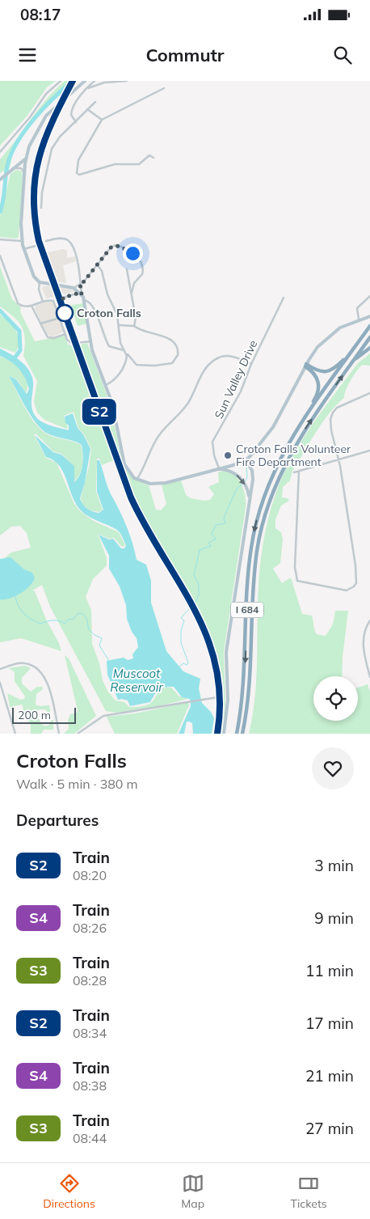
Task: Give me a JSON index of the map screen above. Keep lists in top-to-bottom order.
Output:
{
  "streets": {
    "highway": ["I 684"],
    "street": ["Sun Valley Drive"]
  },
  "water": ["Muscoot Reservoir"],
  "places": ["Croton Falls", "Croton Falls Volunteer Fire Department"],
  "scale_bar": "200 m",
  "page": {
    "status": "08:17",
    "header": "Commutr",
    "on_map": "S2",
    "scale": "200 m",
    "heading": [
      ["Croton Falls", "Walk · 5 min · 380 m"],
      "Departures"
    ],
    "list": [
      {
        "mark": "S2",
        "name": "Train",
        "note": "08:20",
        "value": "3 min"
      },
      {
        "mark": "S4",
        "name": "Train",
        "note": "08:26",
        "value": "9 min"
      },
      {
        "mark": "S3",
        "name": "Train",
        "note": "08:28",
        "value": "11 min"
      },
      {
        "mark": "S2",
        "name": "Train",
        "note": "08:34",
        "value": "17 min"
      },
      {
        "mark": "S4",
        "name": "Train",
        "note": "08:38",
        "value": "21 min"
      },
      {
        "mark": "S3",
        "name": "Train",
        "note": "08:44",
        "value": "27 min"
      }
    ],
    "tabs": ["Directions", "Map", "Tickets"]
  }
}
